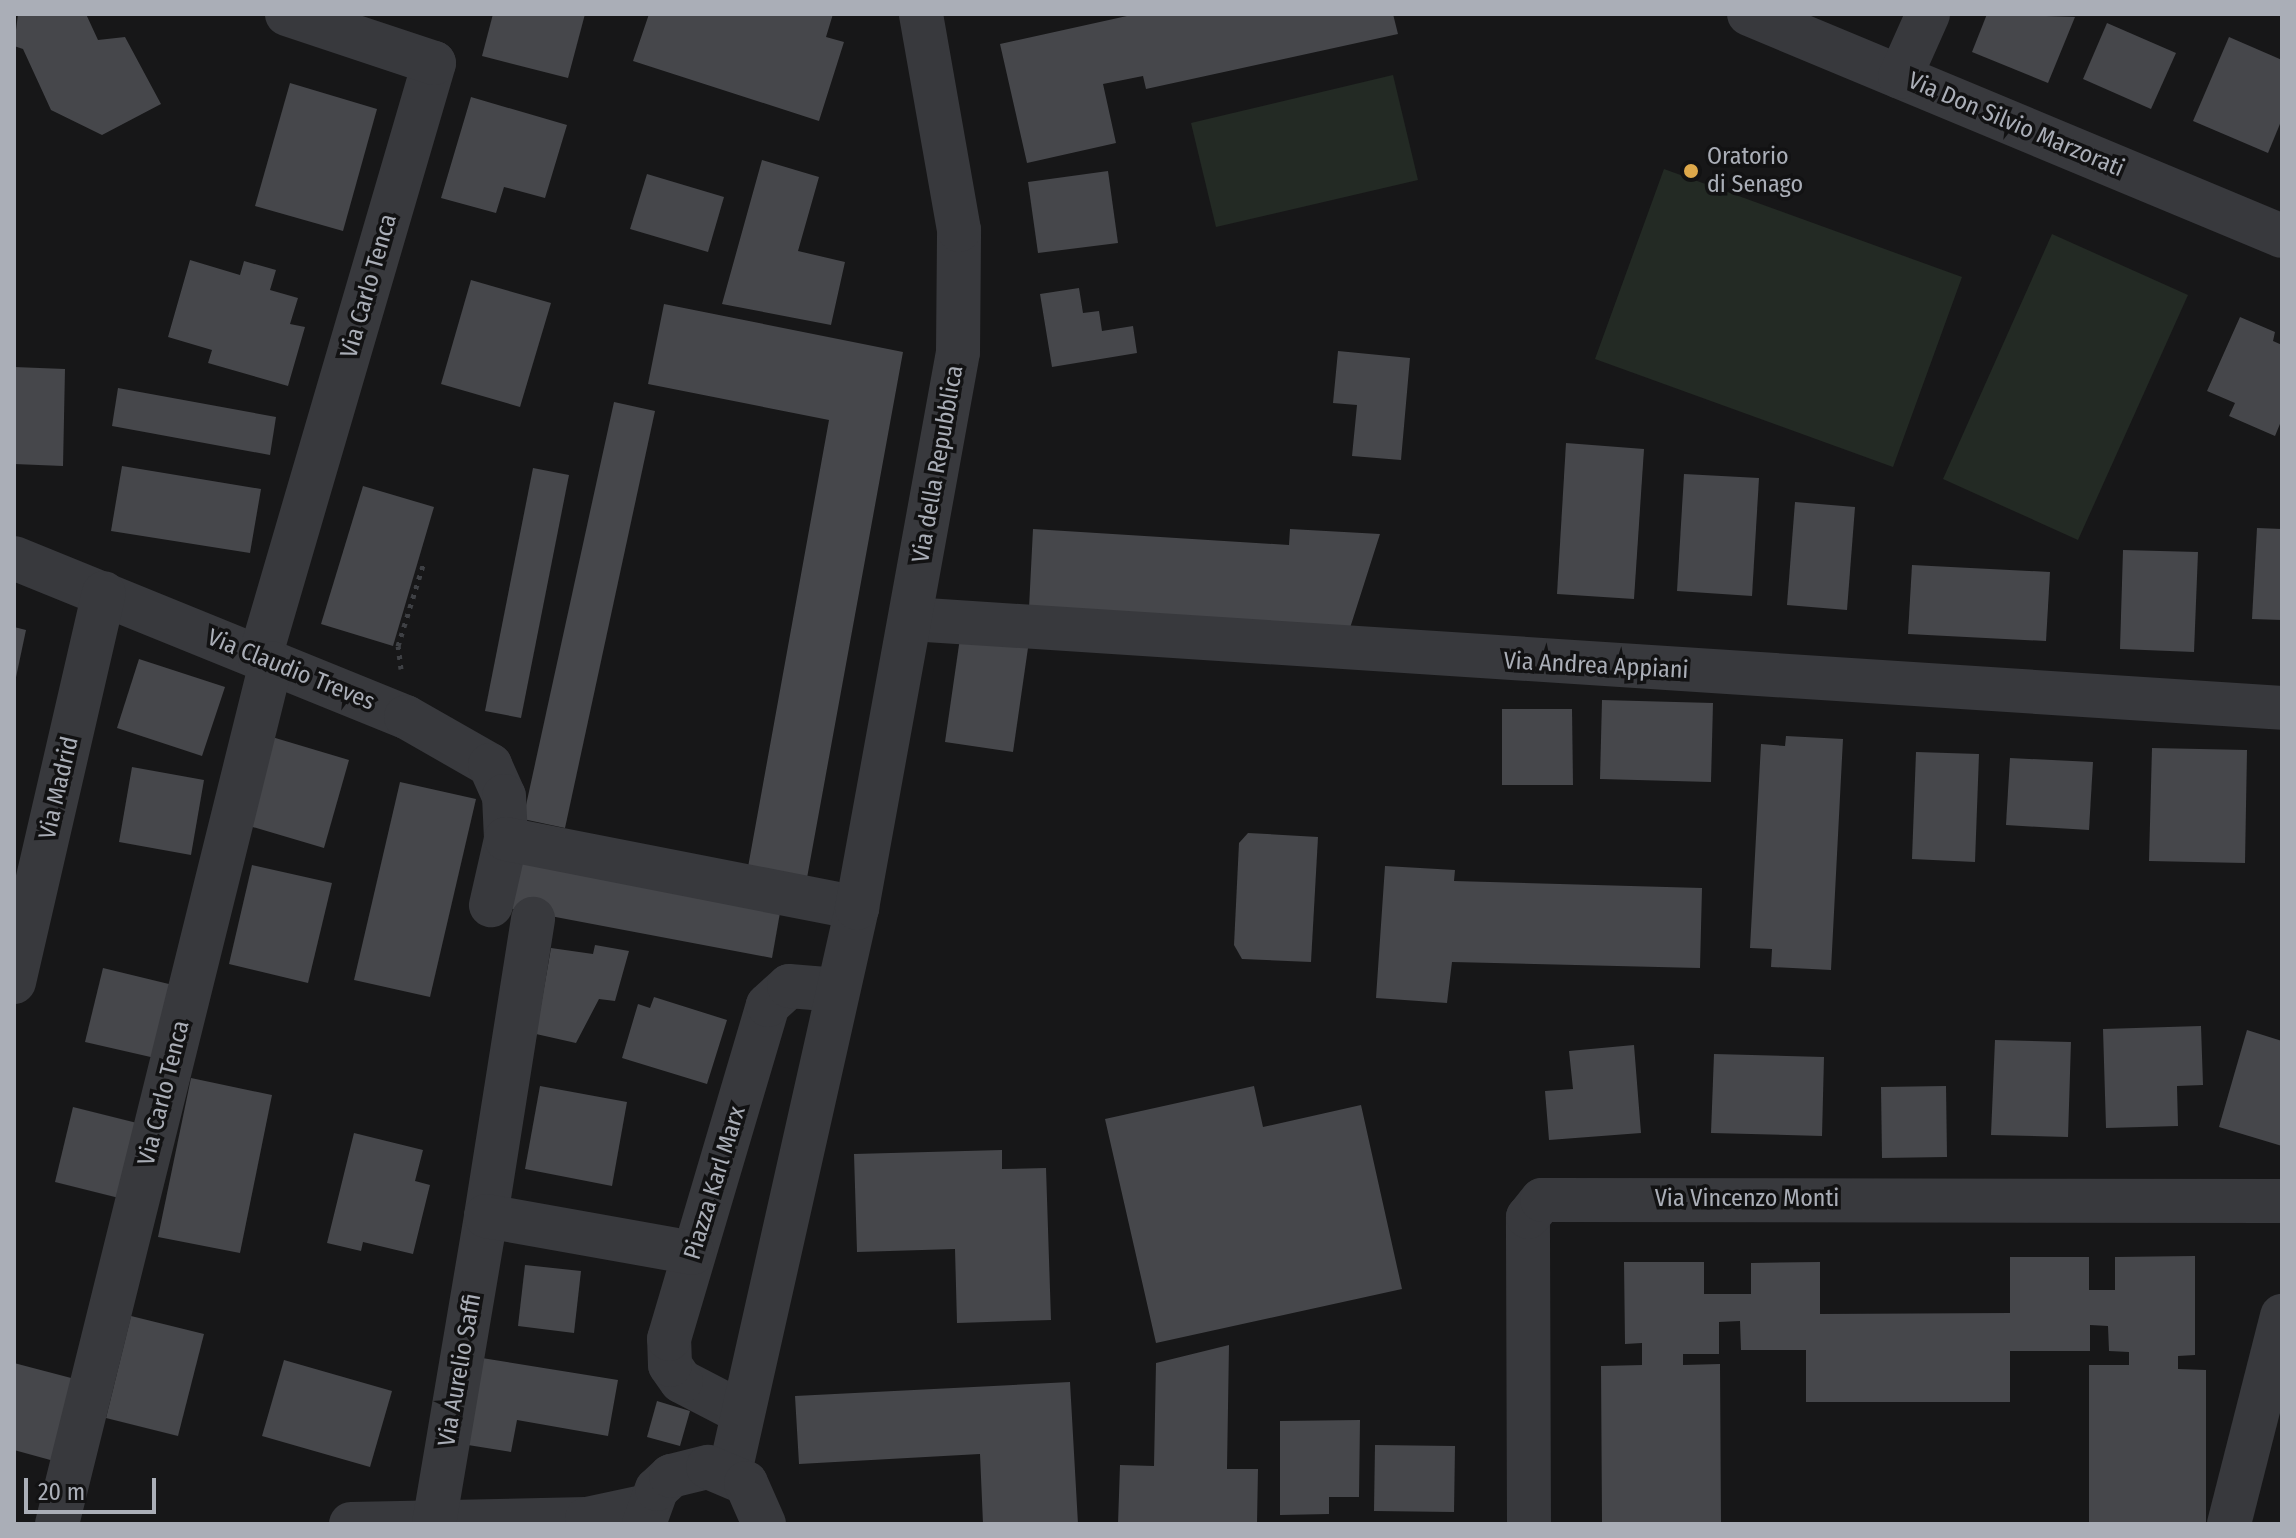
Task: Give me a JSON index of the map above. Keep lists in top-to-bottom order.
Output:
{
  "streets": {
    "street": [
      "Via Don Silvio Marzorati",
      "Via Carlo Tenca",
      "Via della Repubblica",
      "Via Andrea Appiani",
      "Via Claudio Treves",
      "Via Madrid",
      "Piazza Karl Marx",
      "Via Vincenzo Monti",
      "Via Aurelio Saffi"
    ]
  },
  "crossings": [
    ["Via Carlo Tenca", "Via Claudio Treves"],
    ["Via della Repubblica", "Via Andrea Appiani"],
    ["Via Claudio Treves", "Via Madrid"]
  ],
  "places": ["Oratorio di Senago"],
  "scale_bar": "20 m"
}
